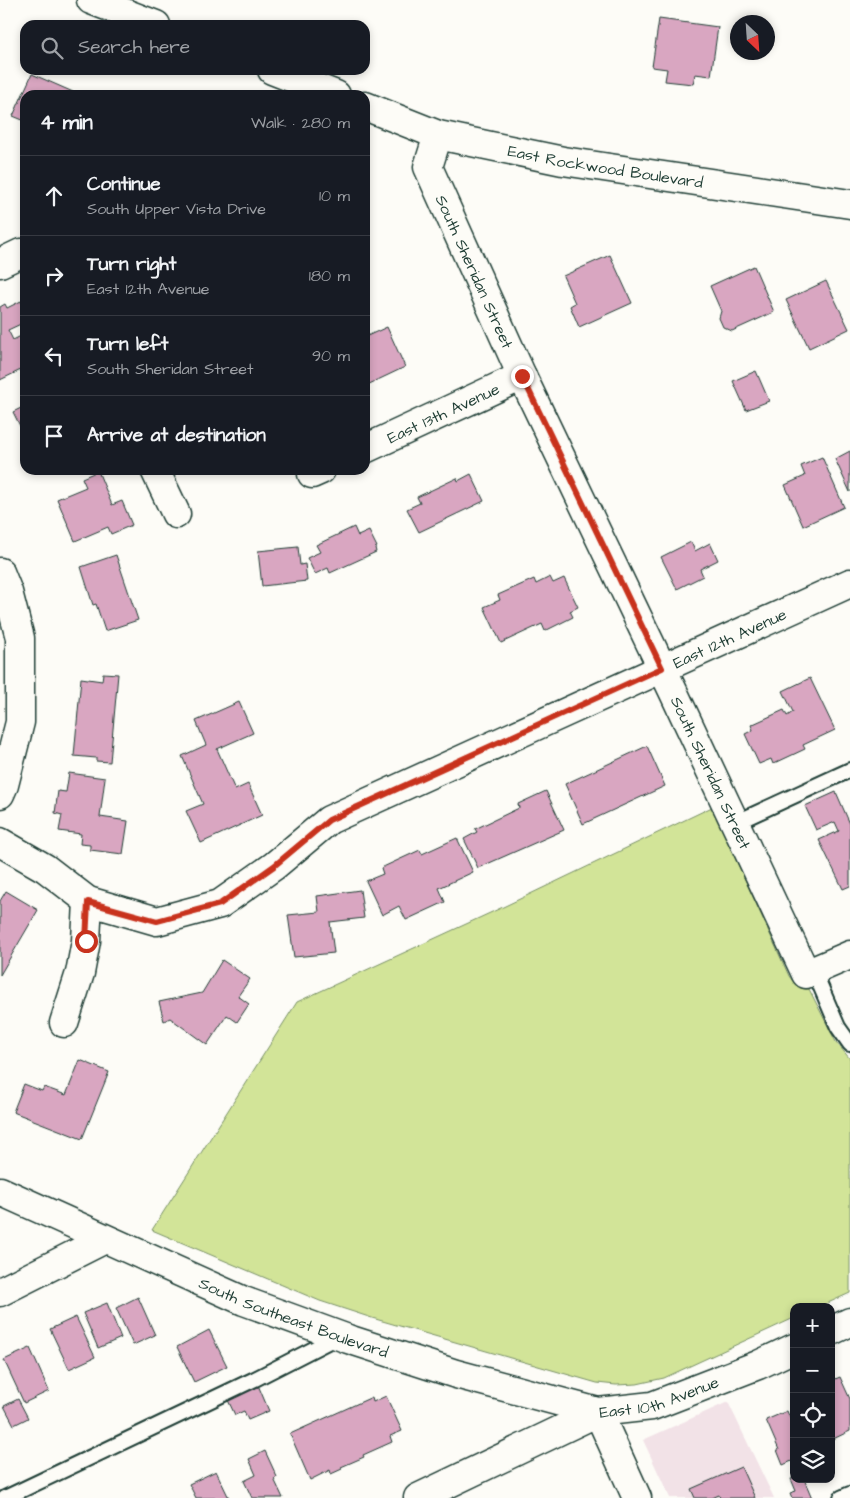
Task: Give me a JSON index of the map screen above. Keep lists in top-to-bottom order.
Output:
{
  "streets": {
    "street": [
      "East Rockwood Boulevard",
      "South Sheridan Street",
      "East 13th Avenue",
      "East 12th Avenue",
      "South Southeast Boulevard",
      "East 10th Avenue"
    ]
  },
  "crossings": [
    ["East Rockwood Boulevard", "South Sheridan Street"],
    ["South Sheridan Street", "East 13th Avenue"],
    ["South Sheridan Street", "East 12th Avenue"],
    ["South Southeast Boulevard", "East 10th Avenue"]
  ],
  "north": "bottom right",
  "page": {
    "search": "Search here",
    "heading": ["4 min", "Walk · 280 m"],
    "list": [
      ["Continue", "South Upper Vista Drive", "10 m"],
      ["Turn right", "East 12th Avenue", "180 m"],
      ["Turn left", "South Sheridan Street", "90 m"],
      "Arrive at destination"
    ],
    "map_buttons": ["+", "−"]
  }
}
